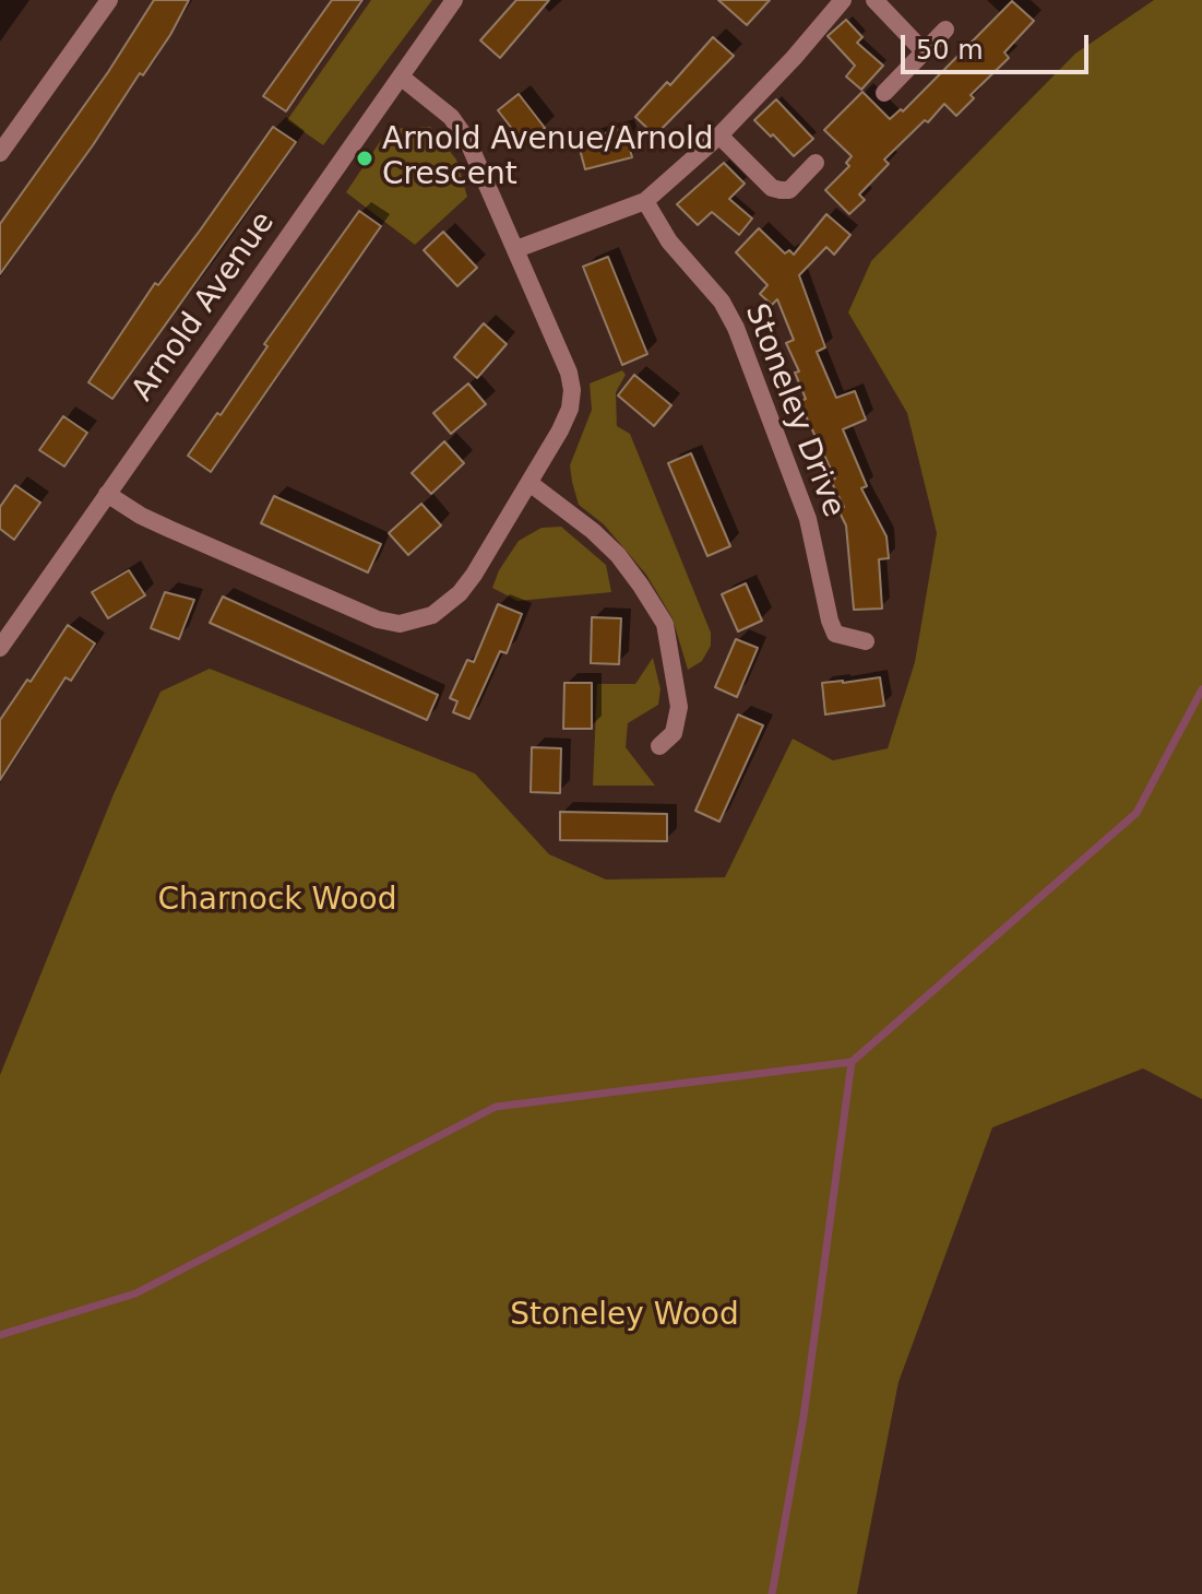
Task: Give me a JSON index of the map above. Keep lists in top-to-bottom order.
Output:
{
  "streets": {
    "street": ["Arnold Avenue", "Stoneley Drive"]
  },
  "parks": ["Charnock Wood", "Stoneley Wood"],
  "places": ["Arnold Avenue/Arnold Crescent"],
  "scale_bar": "50 m"
}
